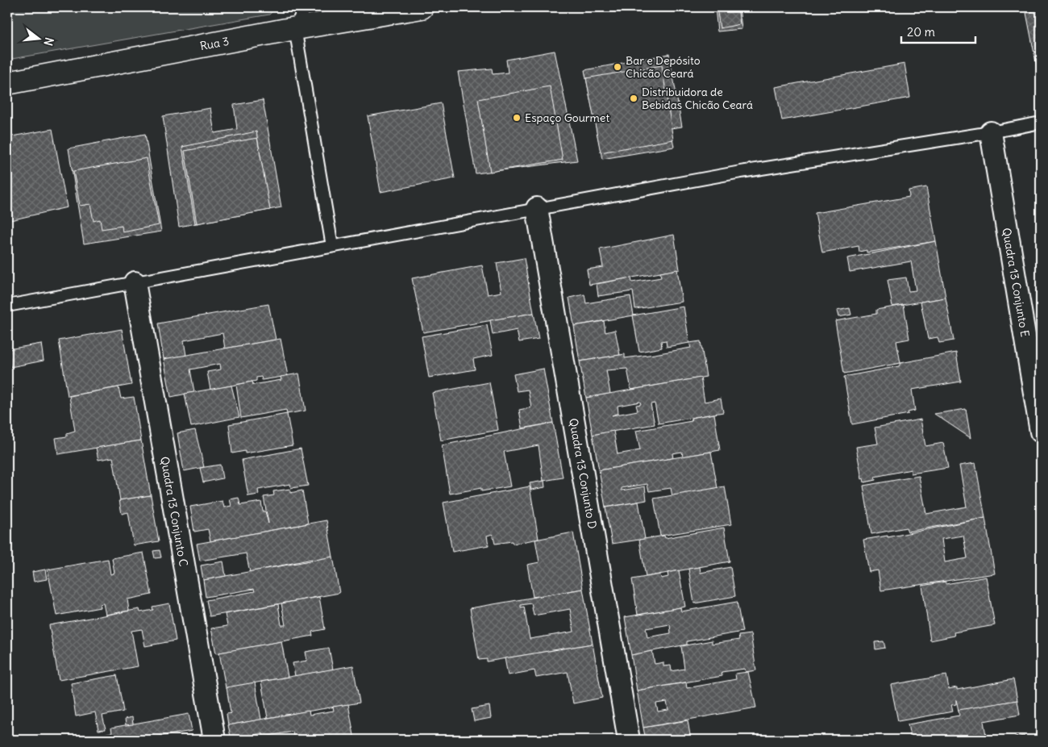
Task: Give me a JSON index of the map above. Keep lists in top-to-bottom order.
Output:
{
  "streets": {
    "main road": ["Rua 3"],
    "street": ["Quadra 13 Conjunto E", "Quadra 13 Conjunto D", "Quadra 13 Conjunto C"]
  },
  "places": ["Bar e Depósito Chicão Ceará", "Distribuidora de Bebidas Chicão Ceará", "Espaço Gourmet"],
  "scale_bar": "20 m",
  "north": "right"
}
